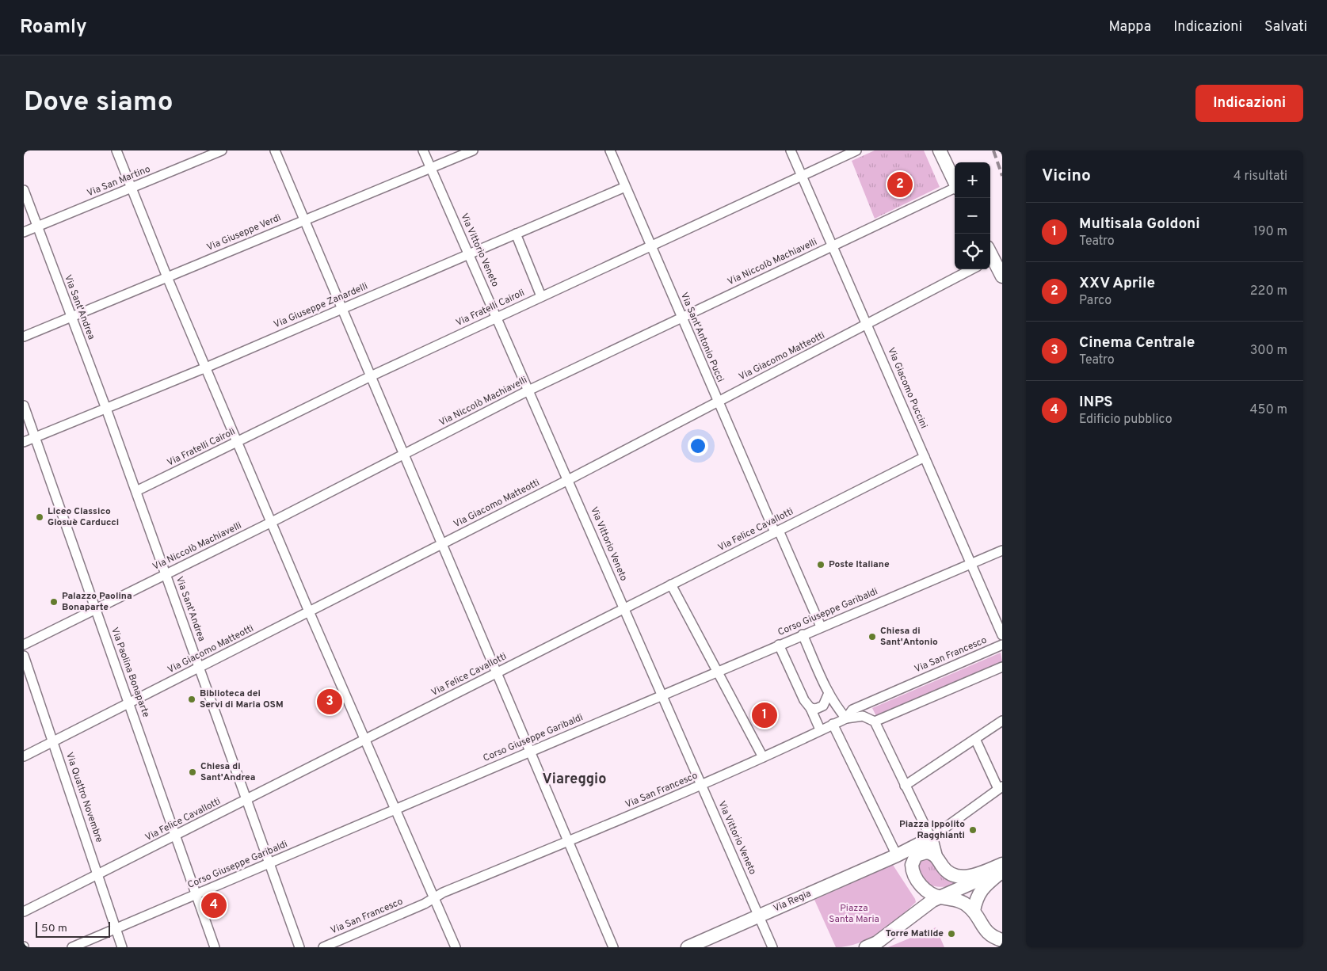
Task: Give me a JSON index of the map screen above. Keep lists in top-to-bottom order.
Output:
{
  "streets": {
    "street": [
      "Via San Martino",
      "Via Giuseppe Verdi",
      "Via Vittorio Veneto",
      "Via Niccolò Machiavelli",
      "Via Giuseppe Zanardelli",
      "Via Sant'Andrea",
      "Via Fratelli Cairoli",
      "Via Sant'Antonio Pucci",
      "Via Giacomo Matteotti",
      "Via Giacomo Puccini",
      "Via Felice Cavallotti",
      "Corso Giuseppe Garibaldi",
      "Via San Francesco",
      "Via Paolina Bonaparte",
      "Via Quattro Novembre",
      "Via Regia"
    ]
  },
  "crossings": [
    ["Via San Martino", "Via Sant'Andrea"],
    ["Via Giuseppe Verdi", "Via Vittorio Veneto"],
    ["Via Giuseppe Verdi", "Via Sant'Andrea"],
    ["Via Vittorio Veneto", "Via Niccolò Machiavelli"],
    ["Via Vittorio Veneto", "Via Giuseppe Zanardelli"],
    ["Via Vittorio Veneto", "Via Fratelli Cairoli"],
    ["Via Vittorio Veneto", "Via Giacomo Matteotti"],
    ["Via Vittorio Veneto", "Via Felice Cavallotti"],
    ["Via Vittorio Veneto", "Corso Giuseppe Garibaldi"],
    ["Via Vittorio Veneto", "Via San Francesco"],
    ["Via Vittorio Veneto", "Via Regia"],
    ["Via Niccolò Machiavelli", "Via Sant'Andrea"],
    ["Via Niccolò Machiavelli", "Via Sant'Antonio Pucci"],
    ["Via Niccolò Machiavelli", "Via Giacomo Puccini"],
    ["Via Niccolò Machiavelli", "Via Paolina Bonaparte"],
    ["Via Giuseppe Zanardelli", "Via Sant'Andrea"],
    ["Via Giuseppe Zanardelli", "Via Sant'Antonio Pucci"],
    ["Via Giuseppe Zanardelli", "Via Paolina Bonaparte"],
    ["Via Sant'Andrea", "Via Fratelli Cairoli"],
    ["Via Sant'Andrea", "Via Giacomo Matteotti"],
    ["Via Sant'Andrea", "Via Felice Cavallotti"],
    ["Via Sant'Andrea", "Corso Giuseppe Garibaldi"],
    ["Via Fratelli Cairoli", "Via Sant'Antonio Pucci"],
    ["Via Fratelli Cairoli", "Via Giacomo Puccini"],
    ["Via Sant'Antonio Pucci", "Via Giacomo Matteotti"],
    ["Via Sant'Antonio Pucci", "Via Felice Cavallotti"],
    ["Via Sant'Antonio Pucci", "Corso Giuseppe Garibaldi"],
    ["Via Giacomo Matteotti", "Via Giacomo Puccini"],
    ["Via Giacomo Matteotti", "Via Paolina Bonaparte"],
    ["Via Giacomo Matteotti", "Via Quattro Novembre"],
    ["Via Giacomo Puccini", "Via Felice Cavallotti"],
    ["Via Giacomo Puccini", "Corso Giuseppe Garibaldi"],
    ["Via Felice Cavallotti", "Via Paolina Bonaparte"],
    ["Via Felice Cavallotti", "Via Quattro Novembre"],
    ["Corso Giuseppe Garibaldi", "Via Paolina Bonaparte"],
    ["Corso Giuseppe Garibaldi", "Via Quattro Novembre"]
  ],
  "districts": ["Viareggio"],
  "parks": ["Piazza Santa Maria"],
  "places": [
    "Liceo Classico Giosuè Carducci",
    "Poste Italiane",
    "Palazzo Paolina Bonaparte",
    "Chiesa di Sant'Antonio",
    "Biblioteca dei Servi di Maria OSM",
    "Chiesa di Sant'Andrea",
    "Piazza Ippolito Ragghianti",
    "Torre Matilde"
  ],
  "scale_bar": "50 m",
  "page": {
    "header": "Roamly",
    "nav": ["Mappa", "Indicazioni", "Salvati"],
    "buttons": "Indicazioni",
    "title": "Dove siamo",
    "heading": ["Vicino", "4 risultati"],
    "map_buttons": ["+", "−"],
    "pins": [
      "2",
      "3",
      "1",
      "4"
    ],
    "list": [
      {
        "mark": "1",
        "name": "Multisala Goldoni",
        "note": "Teatro",
        "value": "190 m"
      },
      {
        "mark": "2",
        "name": "XXV Aprile",
        "note": "Parco",
        "value": "220 m"
      },
      {
        "mark": "3",
        "name": "Cinema Centrale",
        "note": "Teatro",
        "value": "300 m"
      },
      {
        "mark": "4",
        "name": "INPS",
        "note": "Edificio pubblico",
        "value": "450 m"
      }
    ],
    "scale": "50 m"
  }
}
